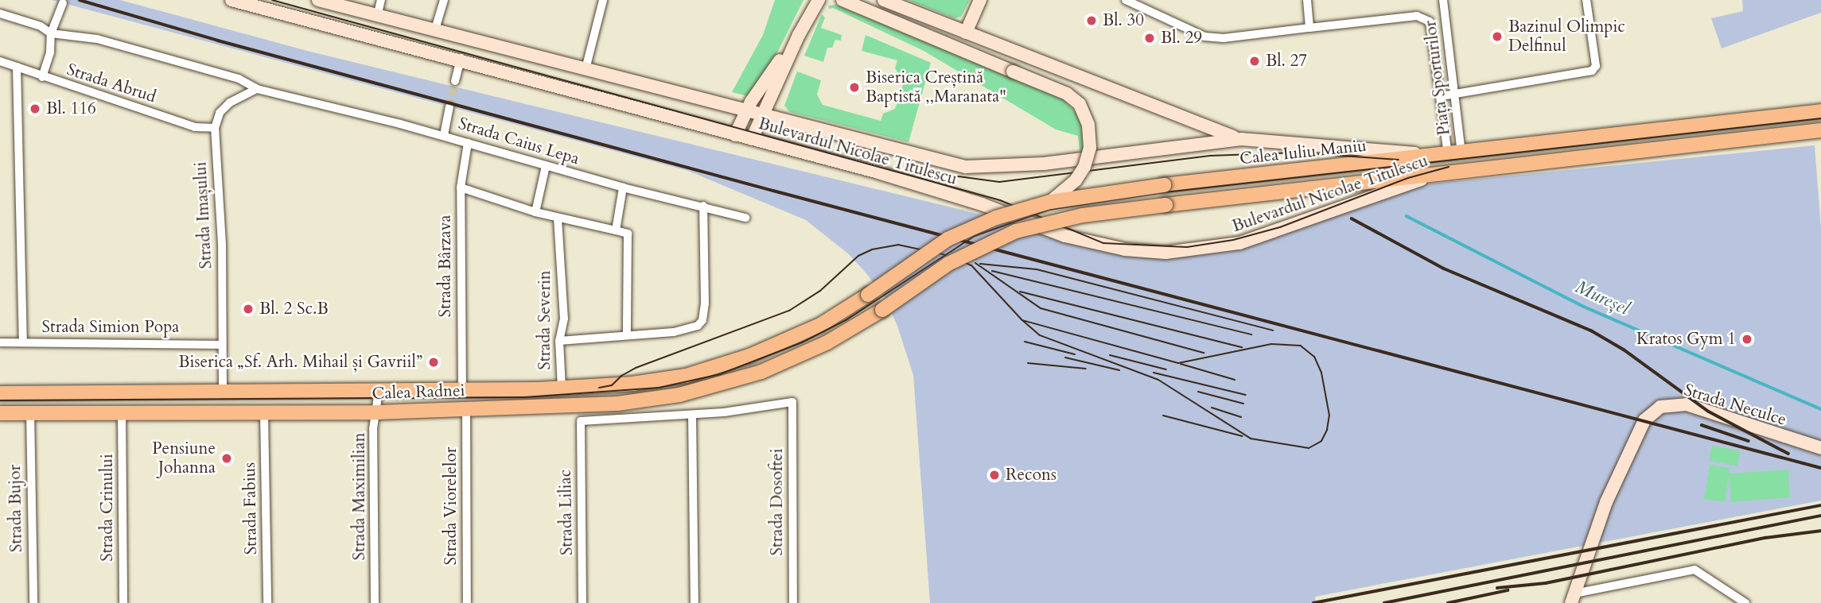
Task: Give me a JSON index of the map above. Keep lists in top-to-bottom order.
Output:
{
  "streets": {
    "main road": [
      "Bulevardul Nicolae Titulescu",
      "Calea Iuliu Maniu",
      "Calea Radnei",
      "Strada Neculce"
    ],
    "street": [
      "Piața Sporturilor",
      "Strada Abrud",
      "Strada Caius Lepa",
      "Strada Imașului",
      "Strada Bârzava",
      "Strada Severin",
      "Strada Simion Popa",
      "Strada Maximilian",
      "Strada Dosoftei",
      "Strada Viorelelor",
      "Strada Crinului",
      "Strada Bujor",
      "Strada Fabius",
      "Strada Liliac"
    ]
  },
  "crossings": [
    ["Piața Sporturilor", "Bulevardul Nicolae Titulescu"],
    ["Piața Sporturilor", "Calea Iuliu Maniu"],
    ["Strada Abrud", "Strada Imașului"],
    ["Strada Caius Lepa", "Strada Bârzava"],
    ["Bulevardul Nicolae Titulescu", "Calea Iuliu Maniu"],
    ["Bulevardul Nicolae Titulescu", "Calea Radnei"],
    ["Calea Iuliu Maniu", "Calea Radnei"],
    ["Strada Imașului", "Strada Simion Popa"],
    ["Strada Imașului", "Calea Radnei"],
    ["Strada Bârzava", "Calea Radnei"],
    ["Strada Severin", "Calea Radnei"],
    ["Calea Radnei", "Strada Maximilian"],
    ["Calea Radnei", "Strada Viorelelor"],
    ["Calea Radnei", "Strada Crinului"],
    ["Calea Radnei", "Strada Bujor"],
    ["Calea Radnei", "Strada Fabius"],
    ["Strada Dosoftei", "Strada Liliac"]
  ],
  "water": ["Mureșel"],
  "places": [
    "Bl. 30",
    "Bazinul Olimpic Delfinul",
    "Bl. 29",
    "Bl. 27",
    "Biserica Creștină Baptistă ,,Maranata\"",
    "Bl. 116",
    "Bl. 2 Sc.B",
    "Kratos Gym 1",
    "Biserica „Sf. Arh. Mihail și Gavriil”",
    "Pensiune Johanna",
    "Recons"
  ]
}
